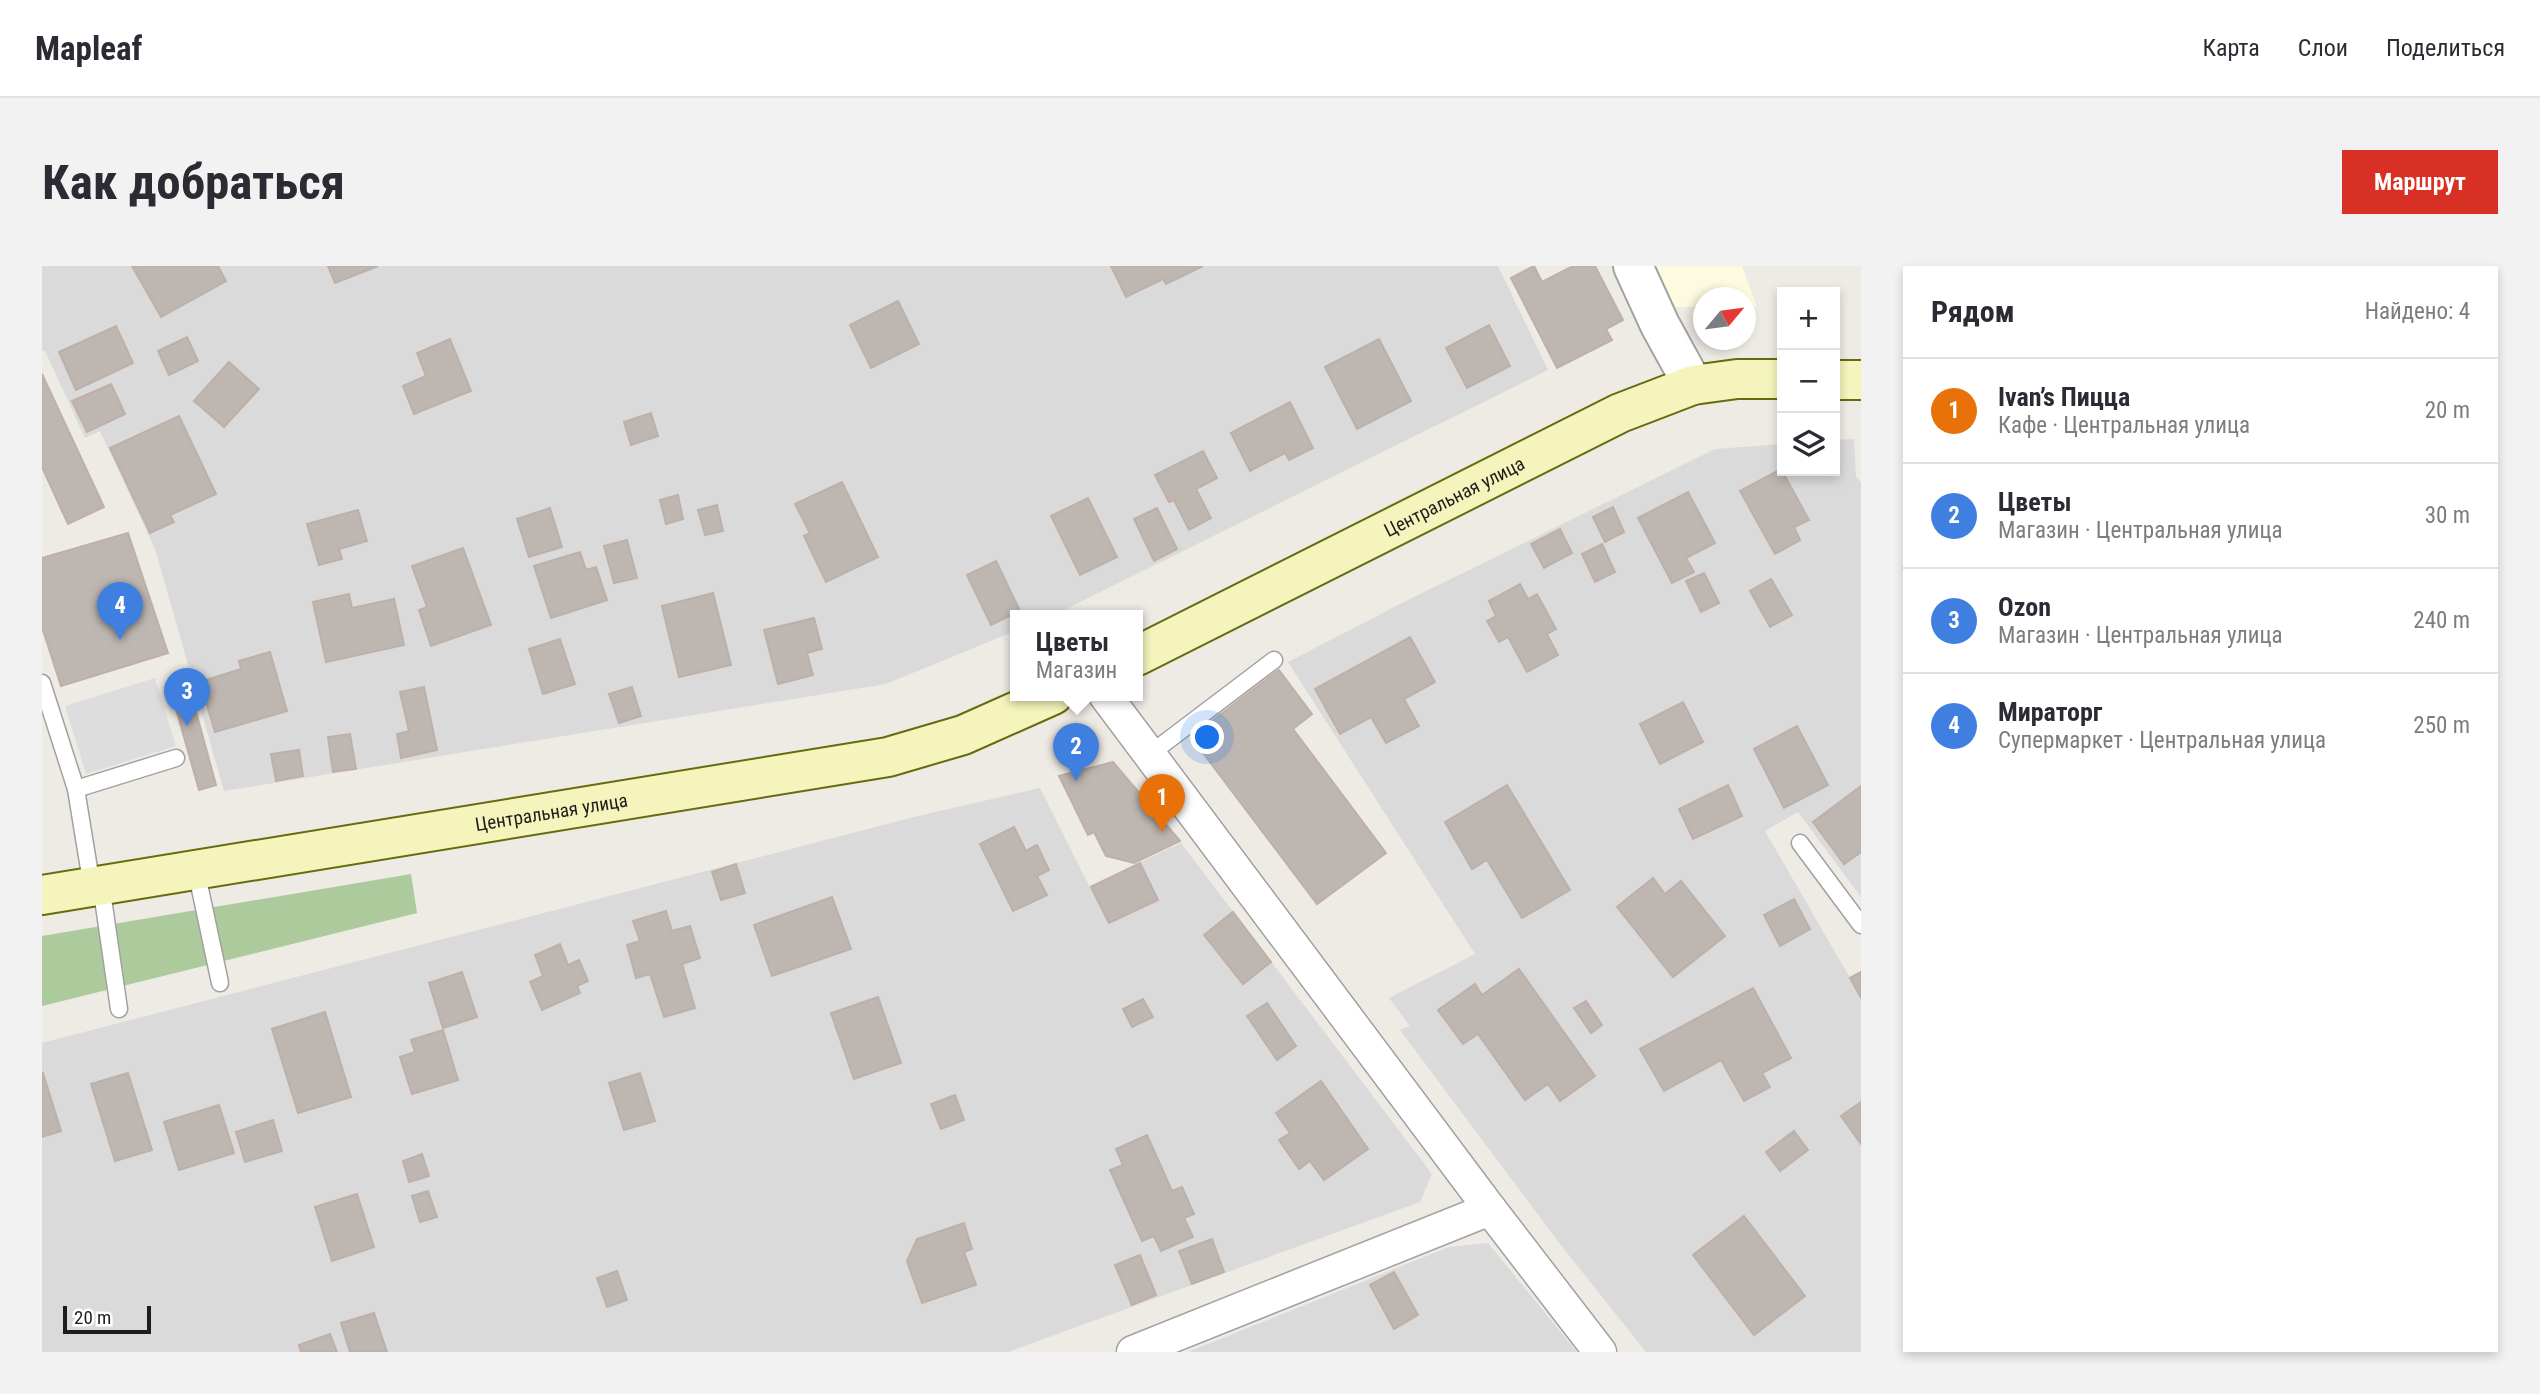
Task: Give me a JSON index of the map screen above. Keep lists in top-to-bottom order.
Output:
{
  "streets": {
    "main road": ["Центральная улица"]
  },
  "scale_bar": "20 m",
  "north": "top right",
  "page": {
    "header": "Mapleaf",
    "nav": ["Карта", "Слои", "Поделиться"],
    "buttons": "Маршрут",
    "title": "Как добраться",
    "heading": ["Рядом", "Найдено: 4"],
    "map_buttons": ["+", "−"],
    "list": [
      {
        "mark": "1",
        "name": "Ivan’s Пицца",
        "note": "Кафе · Центральная улица",
        "value": "20 m"
      },
      {
        "mark": "2",
        "name": "Цветы",
        "note": "Магазин · Центральная улица",
        "value": "30 m"
      },
      {
        "mark": "3",
        "name": "Ozon",
        "note": "Магазин · Центральная улица",
        "value": "240 m"
      },
      {
        "mark": "4",
        "name": "Мираторг",
        "note": "Супермаркет · Центральная улица",
        "value": "250 m"
      }
    ],
    "pins": [
      "4",
      "3",
      "2",
      "1"
    ],
    "popup": ["Цветы", "Магазин"],
    "scale": "20 m"
  }
}
